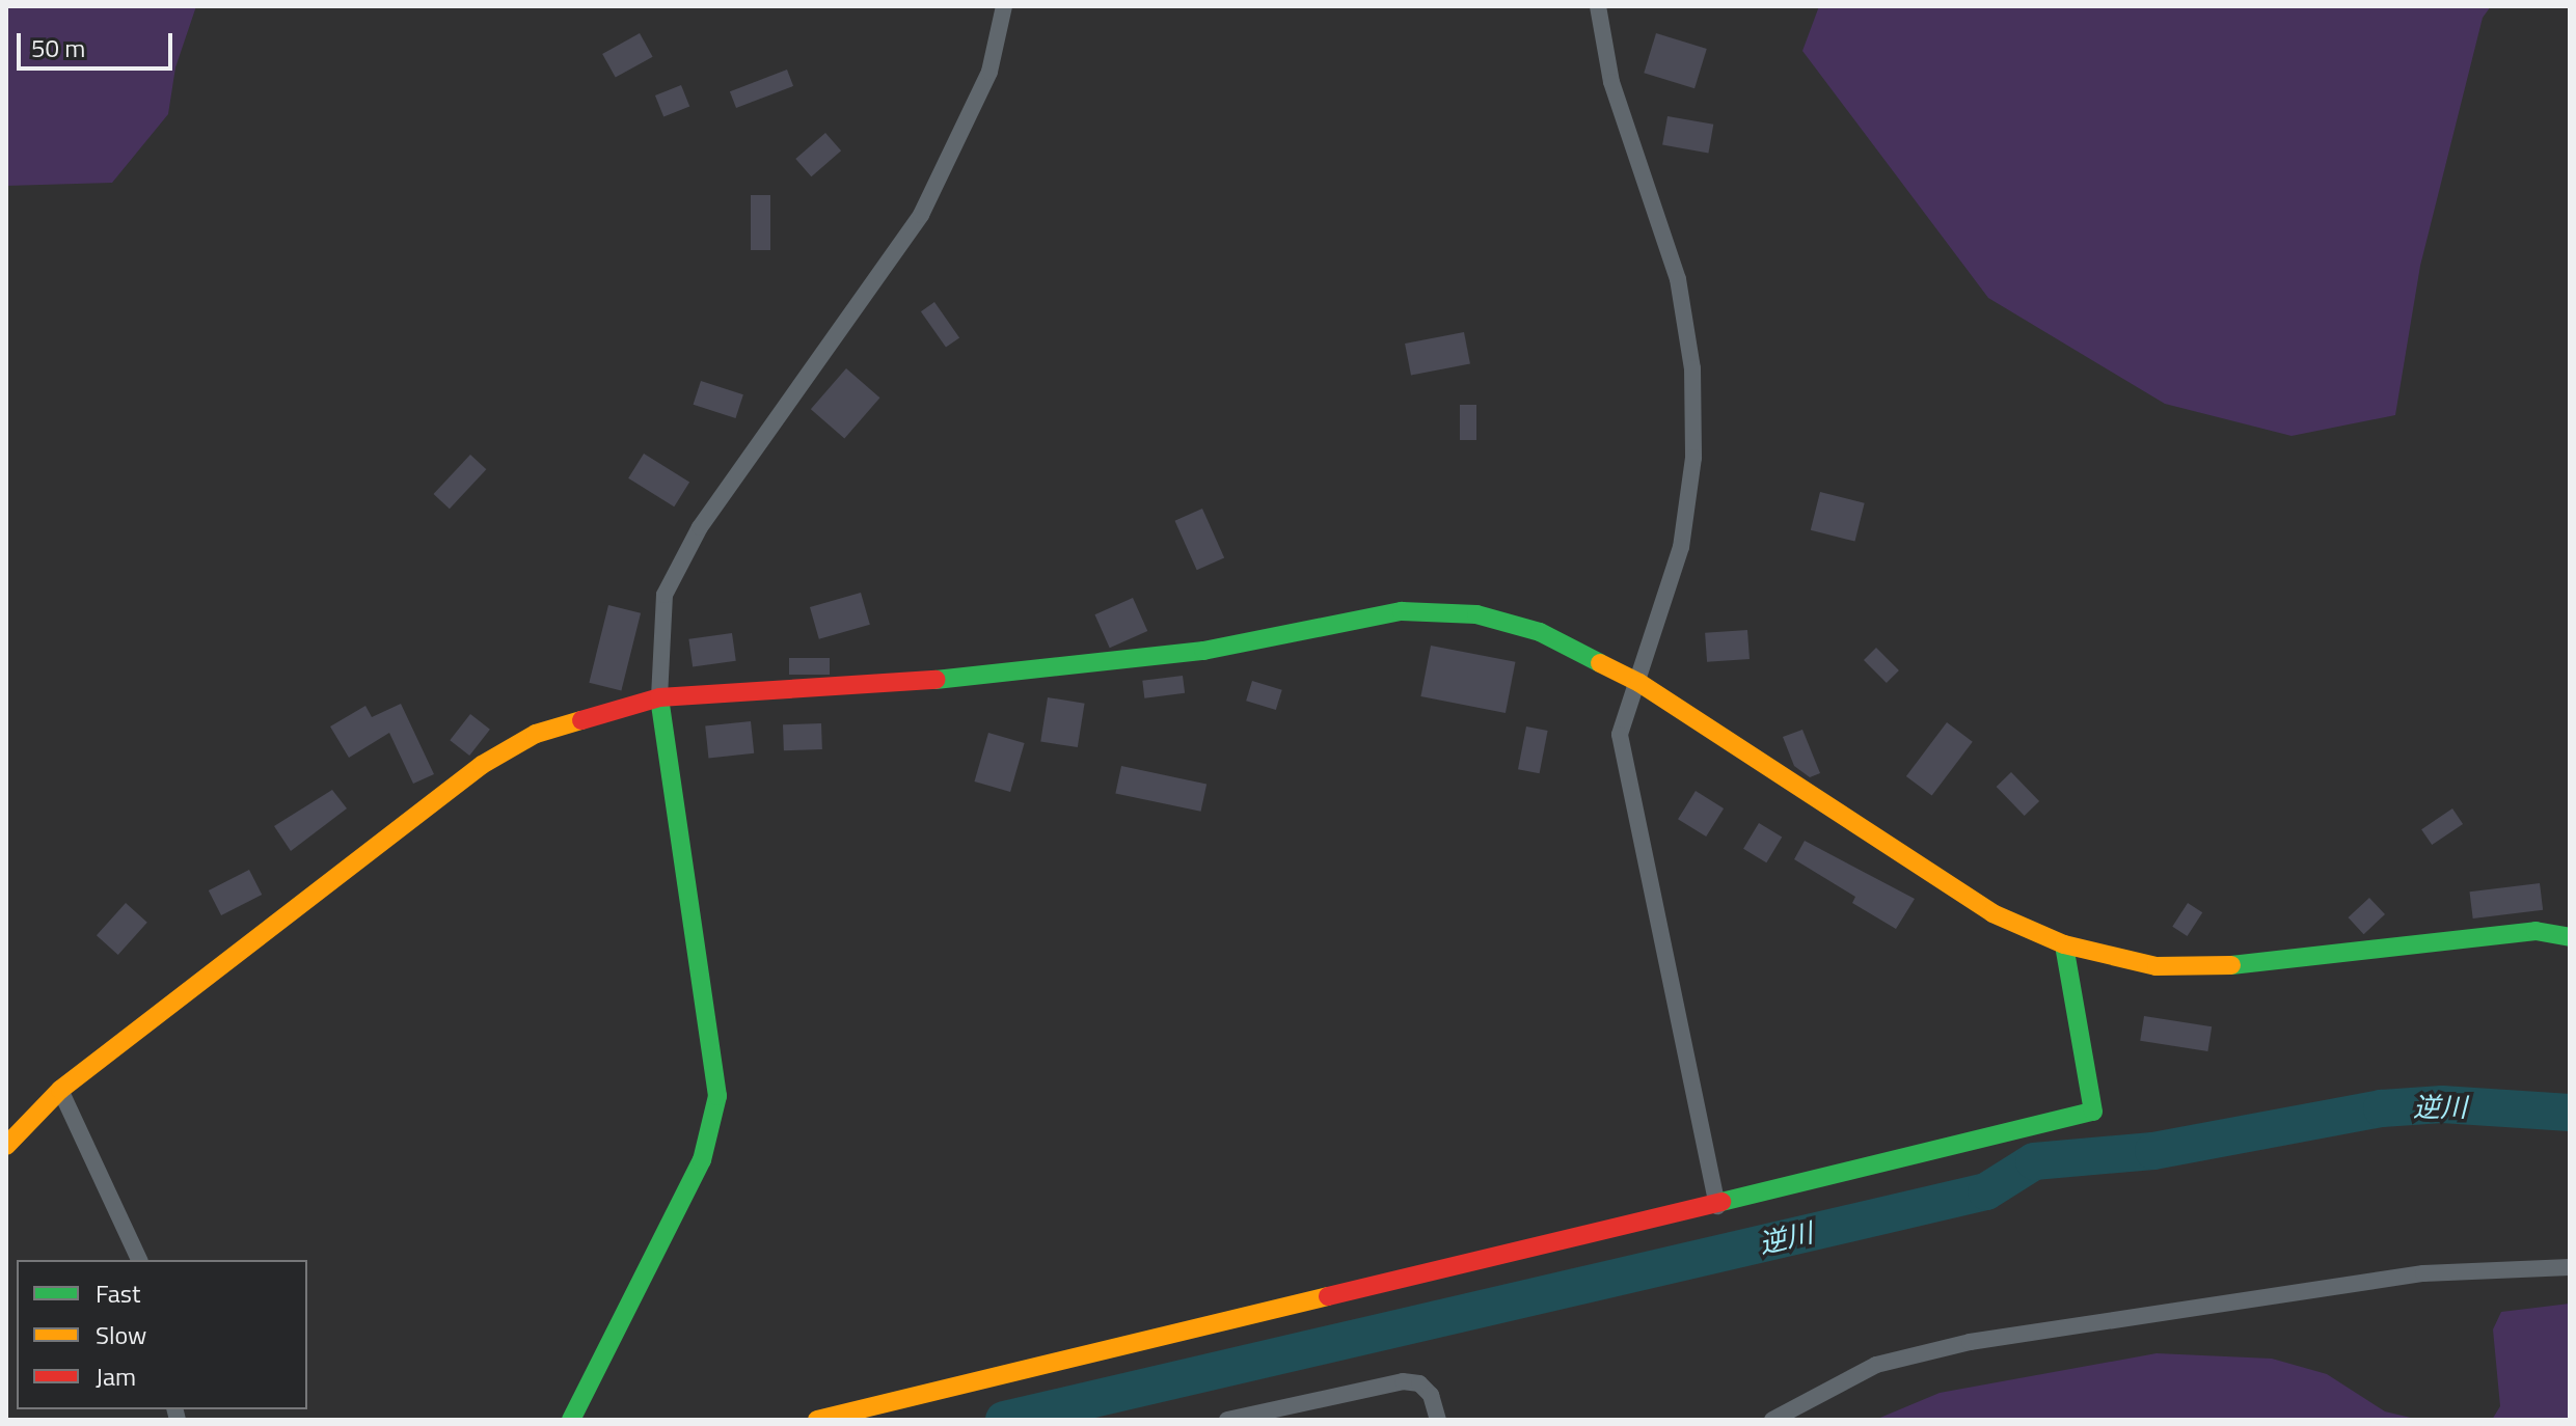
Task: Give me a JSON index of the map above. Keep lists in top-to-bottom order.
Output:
{
  "water": ["逆川"],
  "legend": ["Fast", "Slow", "Jam"],
  "scale_bar": "50 m"
}
